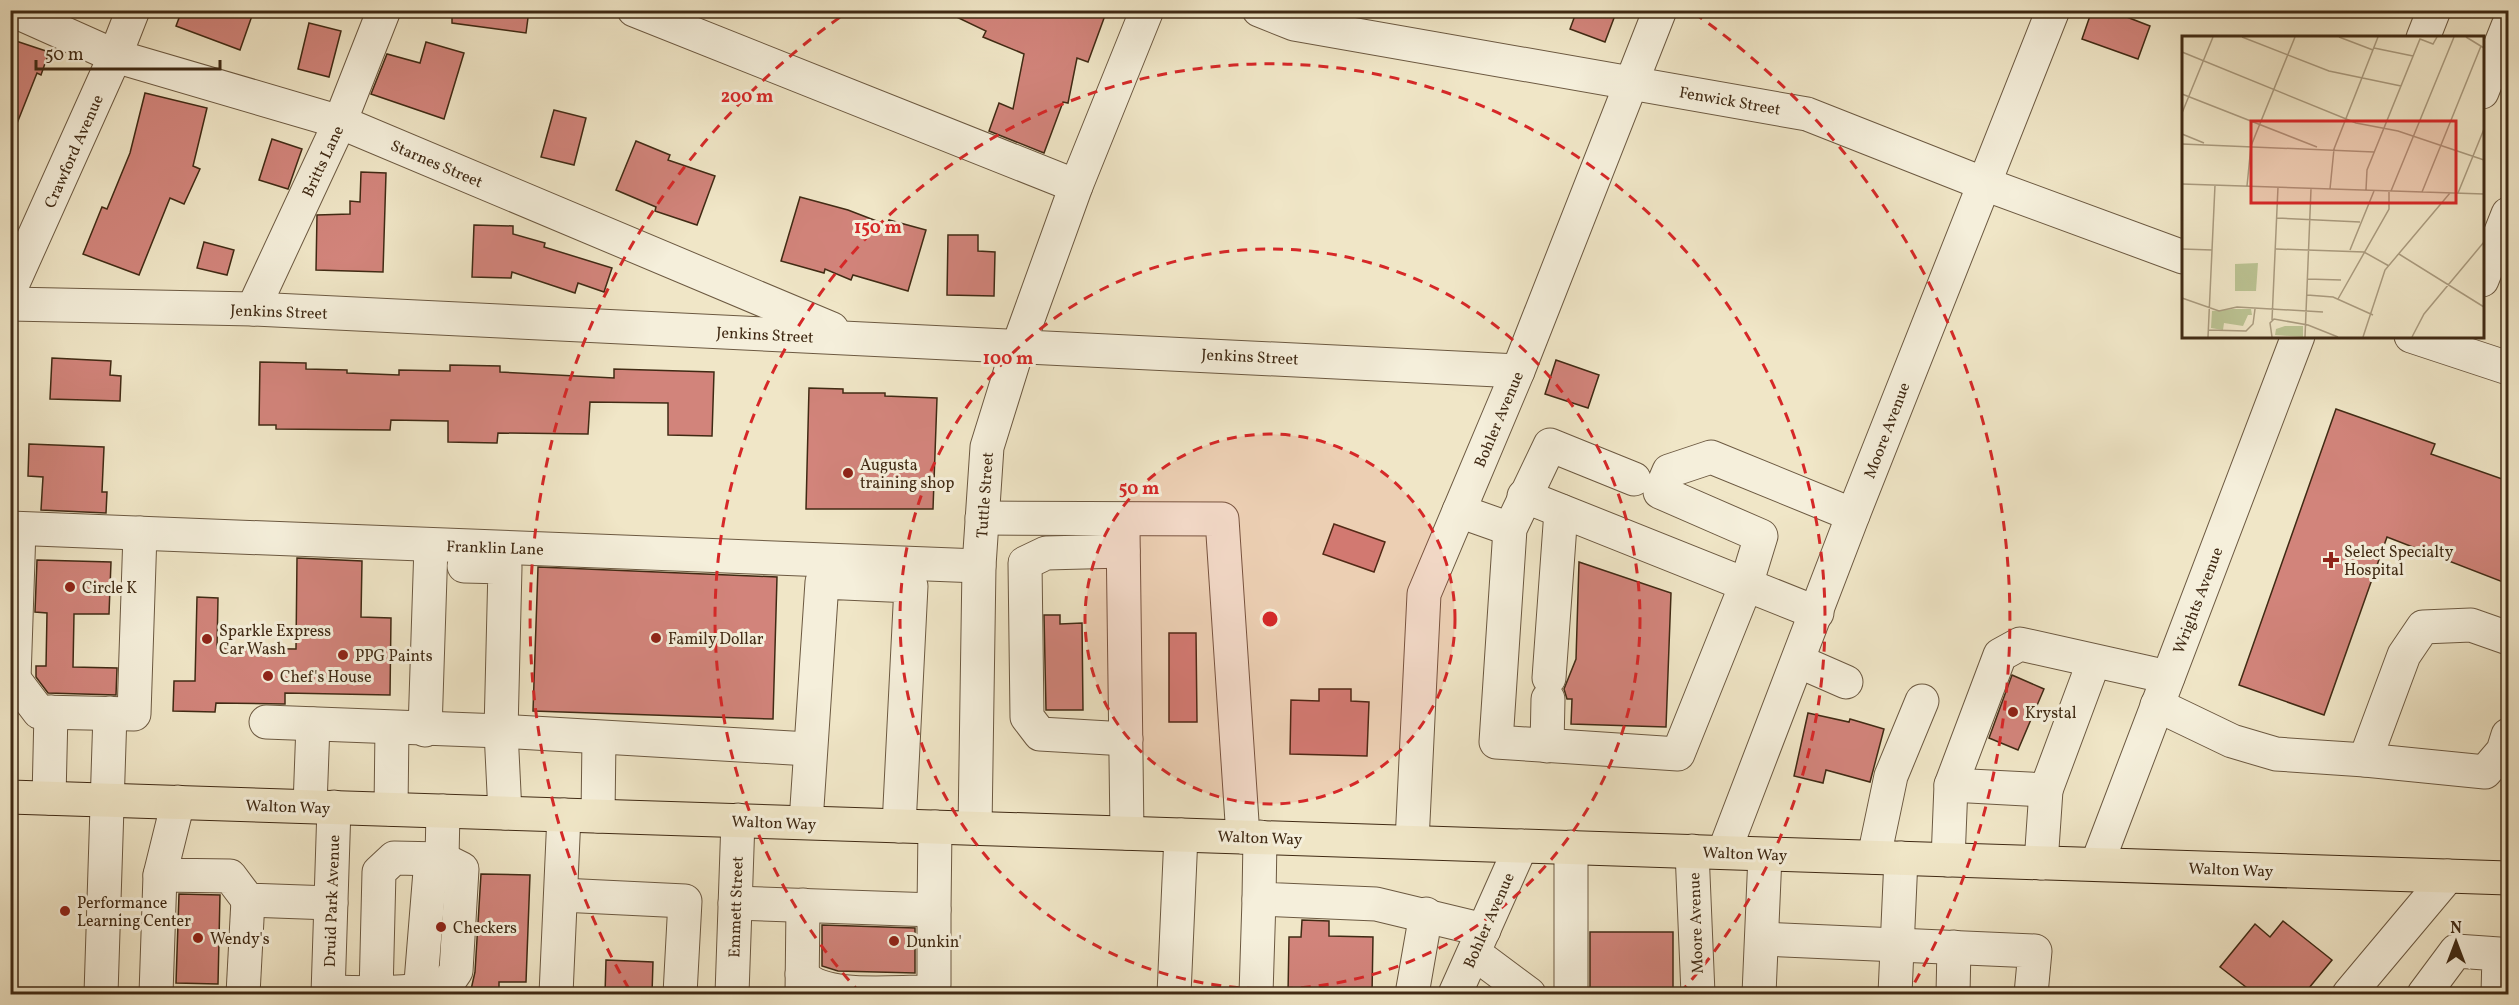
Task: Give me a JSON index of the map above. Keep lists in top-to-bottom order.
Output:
{
  "streets": {
    "main road": ["Walton Way"],
    "street": [
      "Fenwick Street",
      "Crawford Avenue",
      "Britts Lane",
      "Starnes Street",
      "Jenkins Street",
      "Bohler Avenue",
      "Moore Avenue",
      "Tuttle Street",
      "Franklin Lane",
      "Wrights Avenue",
      "Druid Park Avenue",
      "Emmett Street"
    ]
  },
  "crossings": [
    ["Fenwick Street", "Bohler Avenue"],
    ["Fenwick Street", "Moore Avenue"],
    ["Crawford Avenue", "Starnes Street"],
    ["Britts Lane", "Starnes Street"],
    ["Britts Lane", "Jenkins Street"],
    ["Starnes Street", "Jenkins Street"],
    ["Jenkins Street", "Bohler Avenue"],
    ["Jenkins Street", "Tuttle Street"],
    ["Bohler Avenue", "Walton Way"],
    ["Moore Avenue", "Walton Way"],
    ["Tuttle Street", "Franklin Lane"],
    ["Tuttle Street", "Walton Way"],
    ["Wrights Avenue", "Walton Way"],
    ["Walton Way", "Druid Park Avenue"],
    ["Walton Way", "Emmett Street"]
  ],
  "places": {
    "other": [
      "Augusta training shop",
      "Circle K",
      "Family Dollar",
      "Sparkle Express Car Wash",
      "PPG Paints",
      "Chef's House",
      "Krystal",
      "Performance Learning Center",
      "Checkers",
      "Wendy's",
      "Dunkin'"
    ],
    "health": ["Select Specialty Hospital"]
  },
  "scale_bar": "50 m",
  "north": "top",
  "rings": [
    "200 m",
    "150 m",
    "100 m",
    "50 m"
  ]
}
